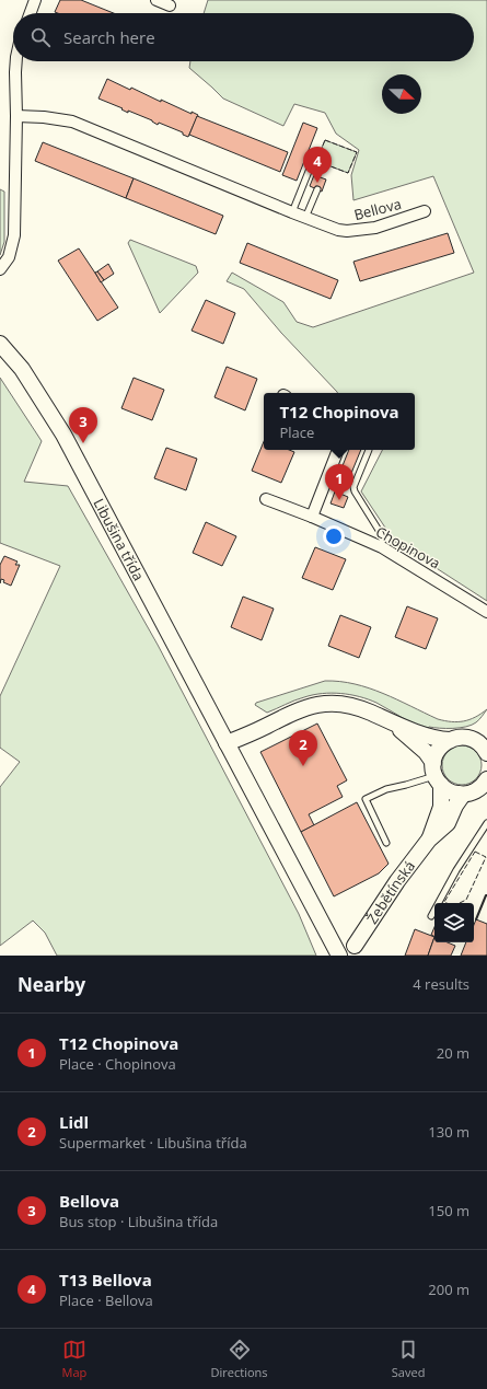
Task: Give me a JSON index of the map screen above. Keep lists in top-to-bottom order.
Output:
{
  "streets": {
    "street": [
      "Bellova",
      "Libušina třída",
      "Chopinova",
      "Žebětínská"
    ]
  },
  "north": "right",
  "page": {
    "search": "Search here",
    "pins": [
      "4",
      "3",
      "1",
      "2"
    ],
    "popup": ["T12 Chopinova", "Place"],
    "heading": ["Nearby", "4 results"],
    "list": [
      {
        "mark": "1",
        "name": "T12 Chopinova",
        "note": "Place · Chopinova",
        "value": "20 m"
      },
      {
        "mark": "2",
        "name": "Lidl",
        "note": "Supermarket · Libušina třída",
        "value": "130 m"
      },
      {
        "mark": "3",
        "name": "Bellova",
        "note": "Bus stop · Libušina třída",
        "value": "150 m"
      },
      {
        "mark": "4",
        "name": "T13 Bellova",
        "note": "Place · Bellova",
        "value": "200 m"
      }
    ],
    "nav": ["Map", "Directions", "Saved"]
  }
}
